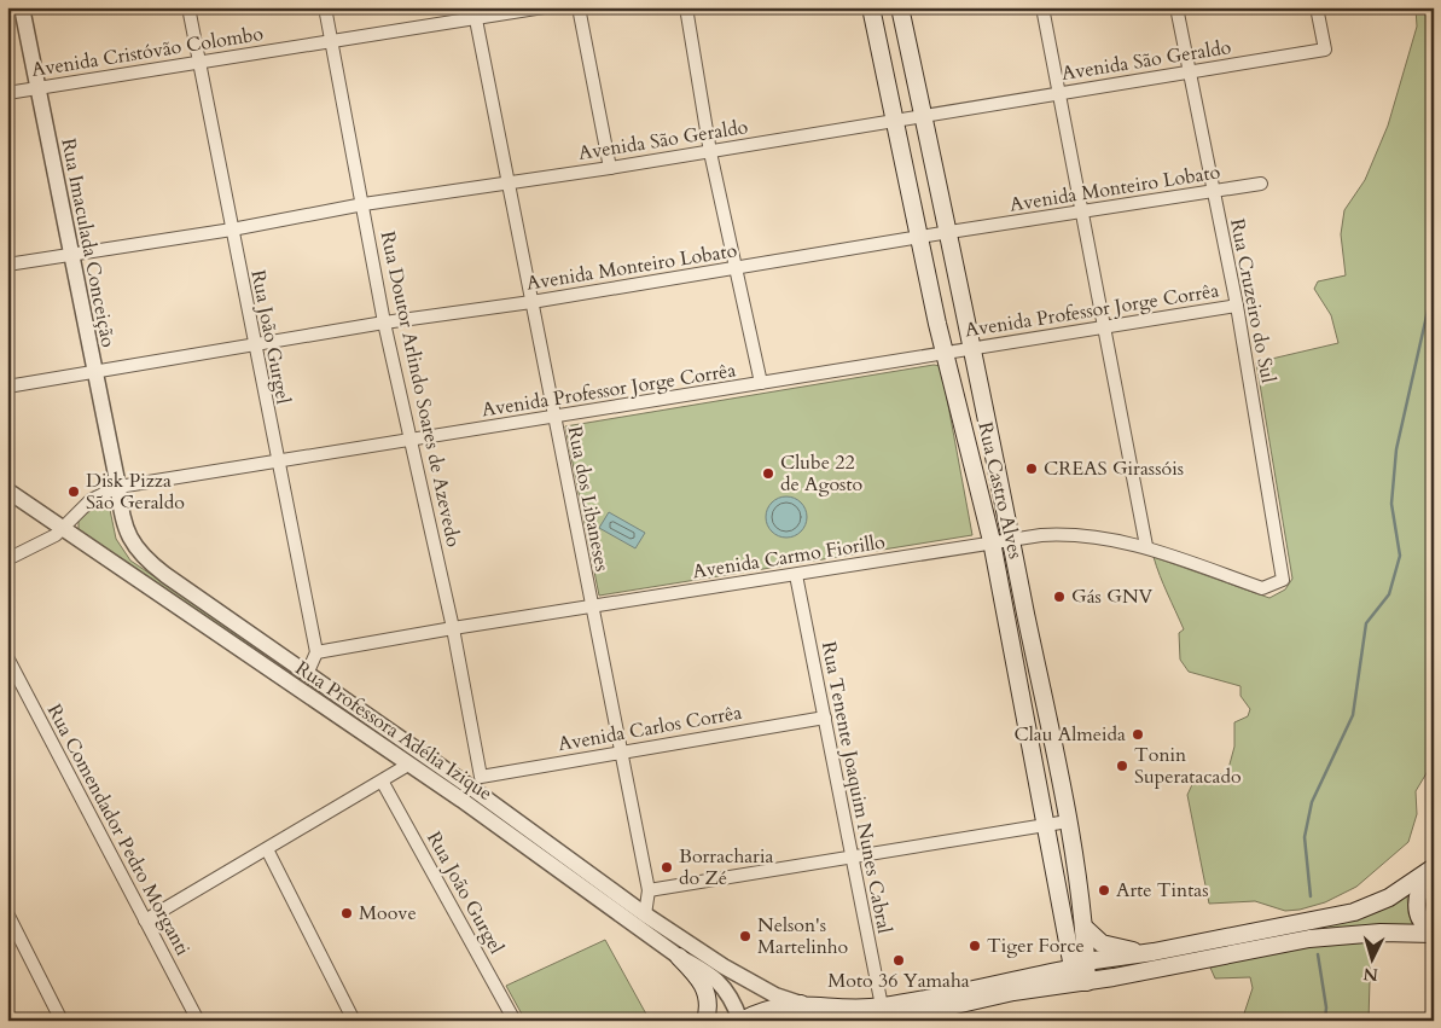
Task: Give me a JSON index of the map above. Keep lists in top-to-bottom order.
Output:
{
  "streets": {
    "main road": ["Rua Castro Alves"],
    "street": [
      "Avenida Cristóvão Colombo",
      "Avenida São Geraldo",
      "Avenida Monteiro Lobato",
      "Rua Imaculada Conceição",
      "Rua Cruzeiro do Sul",
      "Avenida Professor Jorge Corrêa",
      "Rua João Gurgel",
      "Rua Doutor Arlindo Soares de Azevedo",
      "Rua dos Libaneses",
      "Avenida Carmo Fiorillo",
      "Avenida Carlos Corrêa",
      "Rua Professora Adélia Izique",
      "Rua Tenente Joaquim Nunes Cabral",
      "Rua Comendador Pedro Morganti"
    ]
  },
  "crossings": [
    ["Avenida Cristóvão Colombo", "Rua Imaculada Conceição"],
    ["Avenida Cristóvão Colombo", "Rua João Gurgel"],
    ["Avenida Cristóvão Colombo", "Rua Doutor Arlindo Soares de Azevedo"],
    ["Avenida Cristóvão Colombo", "Rua dos Libaneses"],
    ["Avenida São Geraldo", "Rua Imaculada Conceição"],
    ["Avenida São Geraldo", "Rua Cruzeiro do Sul"],
    ["Avenida São Geraldo", "Rua João Gurgel"],
    ["Avenida São Geraldo", "Rua Doutor Arlindo Soares de Azevedo"],
    ["Avenida São Geraldo", "Rua Castro Alves"],
    ["Avenida São Geraldo", "Rua dos Libaneses"],
    ["Avenida Monteiro Lobato", "Rua Imaculada Conceição"],
    ["Avenida Monteiro Lobato", "Rua Cruzeiro do Sul"],
    ["Avenida Monteiro Lobato", "Rua João Gurgel"],
    ["Avenida Monteiro Lobato", "Rua Doutor Arlindo Soares de Azevedo"],
    ["Avenida Monteiro Lobato", "Rua Castro Alves"],
    ["Avenida Monteiro Lobato", "Rua dos Libaneses"],
    ["Rua Imaculada Conceição", "Avenida Professor Jorge Corrêa"],
    ["Rua Imaculada Conceição", "Rua Professora Adélia Izique"],
    ["Rua Cruzeiro do Sul", "Avenida Professor Jorge Corrêa"],
    ["Rua Cruzeiro do Sul", "Avenida Carmo Fiorillo"],
    ["Avenida Professor Jorge Corrêa", "Rua João Gurgel"],
    ["Avenida Professor Jorge Corrêa", "Rua Doutor Arlindo Soares de Azevedo"],
    ["Avenida Professor Jorge Corrêa", "Rua Castro Alves"],
    ["Avenida Professor Jorge Corrêa", "Rua dos Libaneses"],
    ["Avenida Professor Jorge Corrêa", "Rua Professora Adélia Izique"],
    ["Rua João Gurgel", "Avenida Carmo Fiorillo"],
    ["Rua Doutor Arlindo Soares de Azevedo", "Avenida Carmo Fiorillo"],
    ["Rua Doutor Arlindo Soares de Azevedo", "Avenida Carlos Corrêa"],
    ["Rua Doutor Arlindo Soares de Azevedo", "Rua Professora Adélia Izique"],
    ["Rua Castro Alves", "Avenida Carmo Fiorillo"],
    ["Rua dos Libaneses", "Avenida Carmo Fiorillo"],
    ["Rua dos Libaneses", "Avenida Carlos Corrêa"],
    ["Rua dos Libaneses", "Rua Professora Adélia Izique"],
    ["Avenida Carmo Fiorillo", "Rua Tenente Joaquim Nunes Cabral"],
    ["Avenida Carlos Corrêa", "Rua Professora Adélia Izique"],
    ["Avenida Carlos Corrêa", "Rua Tenente Joaquim Nunes Cabral"]
  ],
  "places": [
    "CREAS Girassóis",
    "Clube 22 de Agosto",
    "Disk Pizza São Geraldo",
    "Gás GNV",
    "Clau Almeida",
    "Tonin Superatacado",
    "Borracharia do Zé",
    "Arte Tintas",
    "Moove",
    "Nelson's Martelinho",
    "Tiger Force",
    "Moto 36 Yamaha"
  ],
  "north": "bottom"
}
